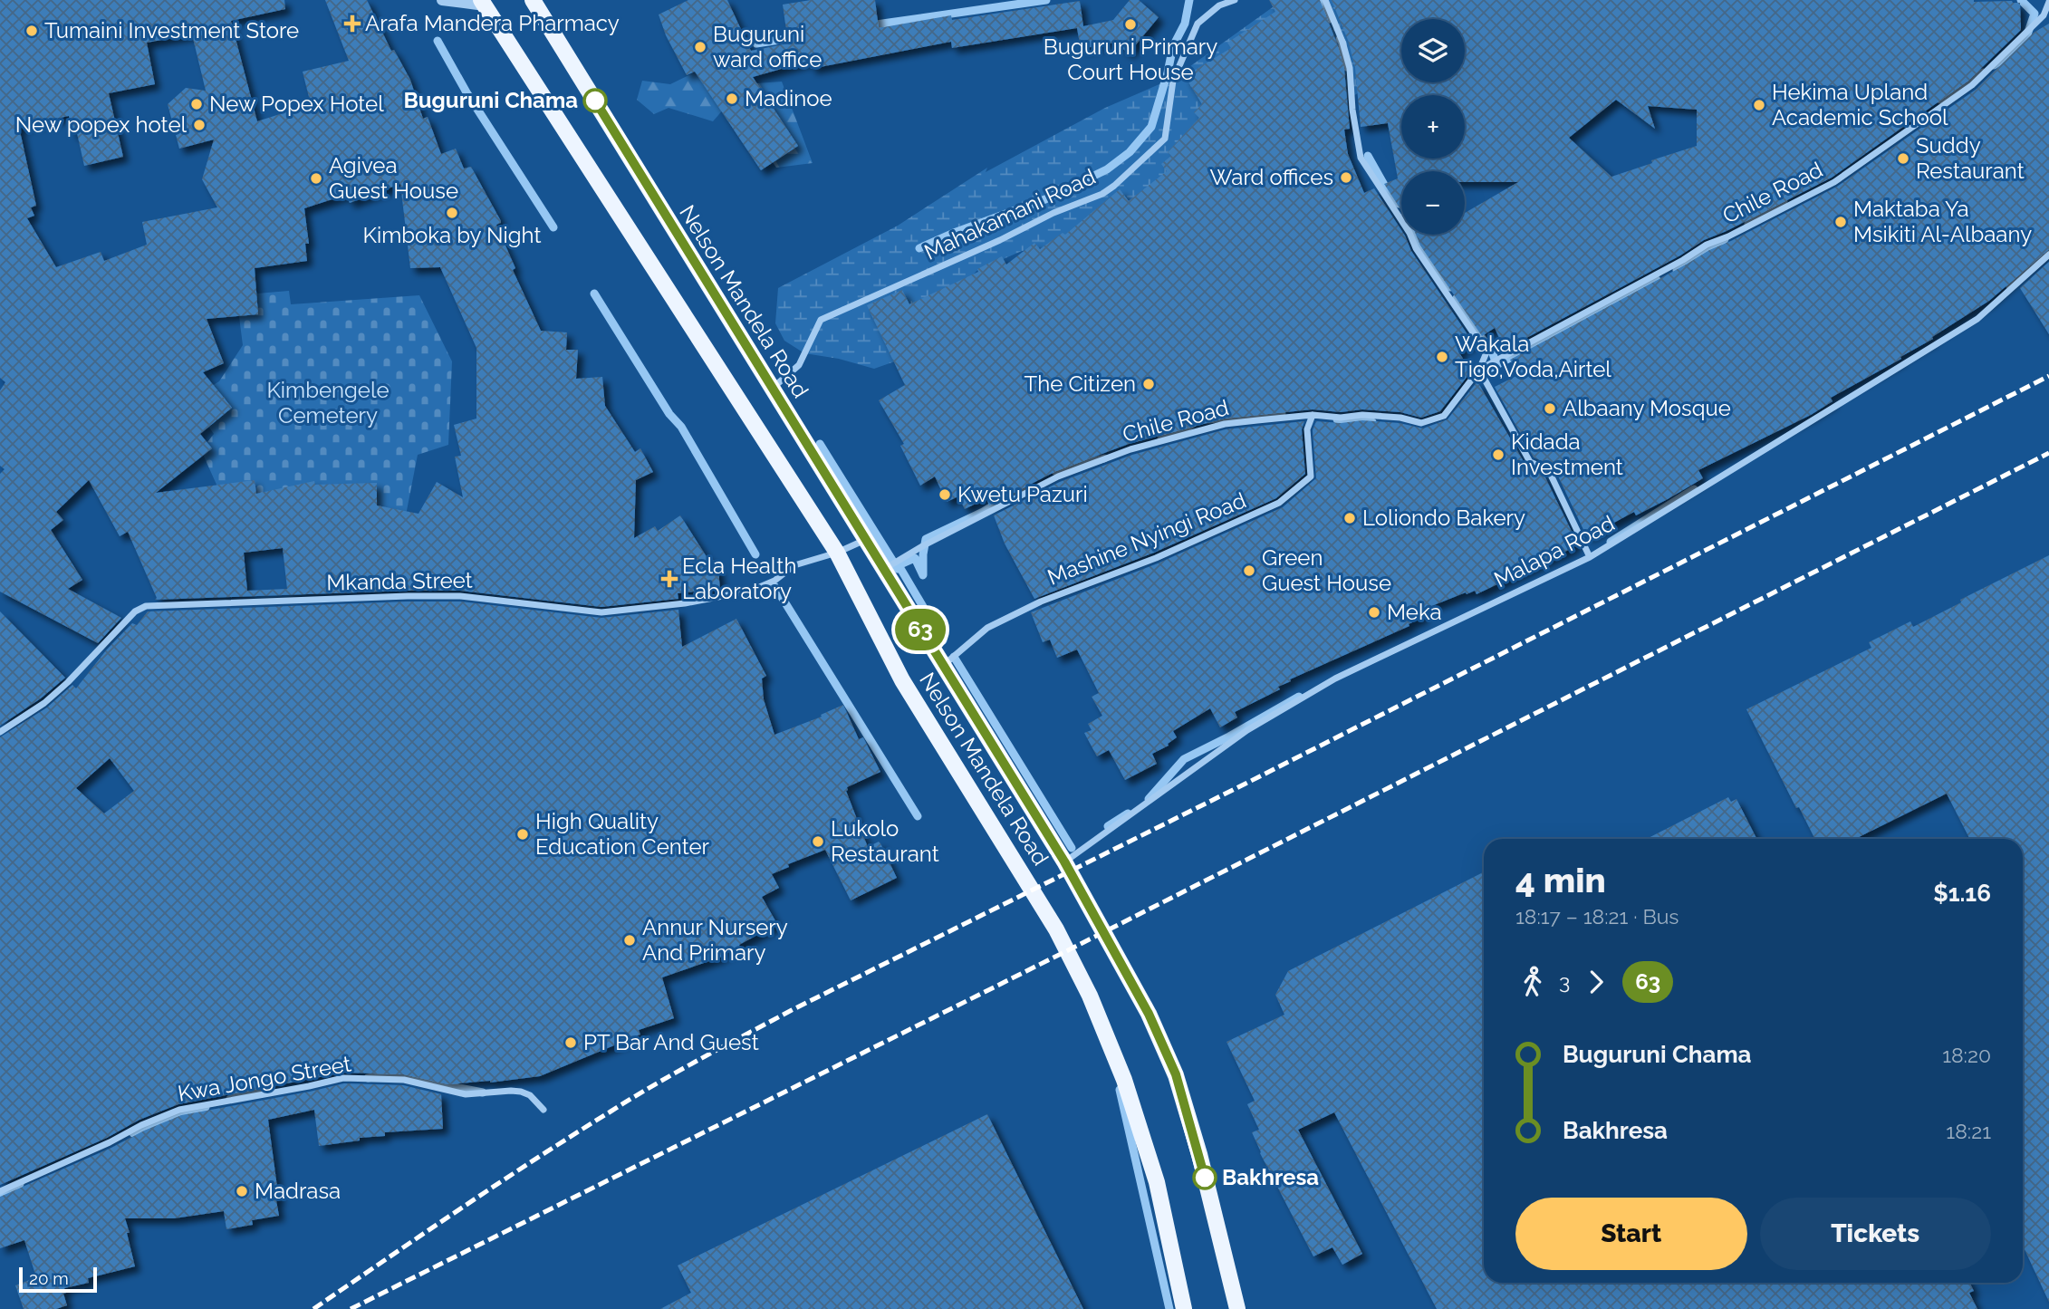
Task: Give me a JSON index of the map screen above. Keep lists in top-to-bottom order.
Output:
{
  "streets": {
    "main road": ["Nelson Mandela Road"],
    "street": [
      "Chile Road",
      "Mahakamani Road",
      "Mashine Nyingi Road",
      "Malapa Road",
      "Mkanda Street",
      "Kwa Jongo Street"
    ]
  },
  "crossings": [
    ["Chile Road", "Nelson Mandela Road"],
    ["Chile Road", "Mashine Nyingi Road"],
    ["Mahakamani Road", "Nelson Mandela Road"],
    ["Nelson Mandela Road", "Mashine Nyingi Road"],
    ["Nelson Mandela Road", "Malapa Road"],
    ["Nelson Mandela Road", "Mkanda Street"]
  ],
  "parks": ["Kimbengele Cemetery"],
  "places": {
    "health": ["Arafa Mandera Pharmacy", "Ecla Health Laboratory"],
    "other": [
      "Buguruni Primary Court House",
      "Tumaini Investment Store",
      "Buguruni ward office",
      "Madinoe",
      "Buguruni Chama",
      "New Popex Hotel",
      "Hekima Upland Academic School",
      "New popex hotel",
      "Suddy Restaurant",
      "Ward offices",
      "Agivea Guest House",
      "Kimboka by Night",
      "Maktaba Ya Msikiti Al-Albaany",
      "Wakala Tigo,Voda,Airtel",
      "The Citizen",
      "Albaany Mosque",
      "Kidada Investment",
      "Kwetu Pazuri",
      "Loliondo Bakery",
      "Green Guest House",
      "Meka",
      "High Quality Education Center",
      "Lukolo Restaurant",
      "Annur Nursery And Primary",
      "PT Bar And Guest",
      "Bakhresa",
      "Madrasa"
    ]
  },
  "lines": ["bus line 63"],
  "scale_bar": "20 m",
  "page": {
    "on_map": "63",
    "map_buttons": ["+", "−"],
    "heading": ["4 min", "18:17 – 18:21 · Bus", "$1.16"],
    "legs": ["3", "63"],
    "list": [
      {
        "name": "Buguruni Chama",
        "value": "18:20"
      },
      {
        "name": "Bakhresa",
        "value": "18:21"
      }
    ],
    "buttons": ["Start", "Tickets"],
    "scale": "20 m"
  }
}
